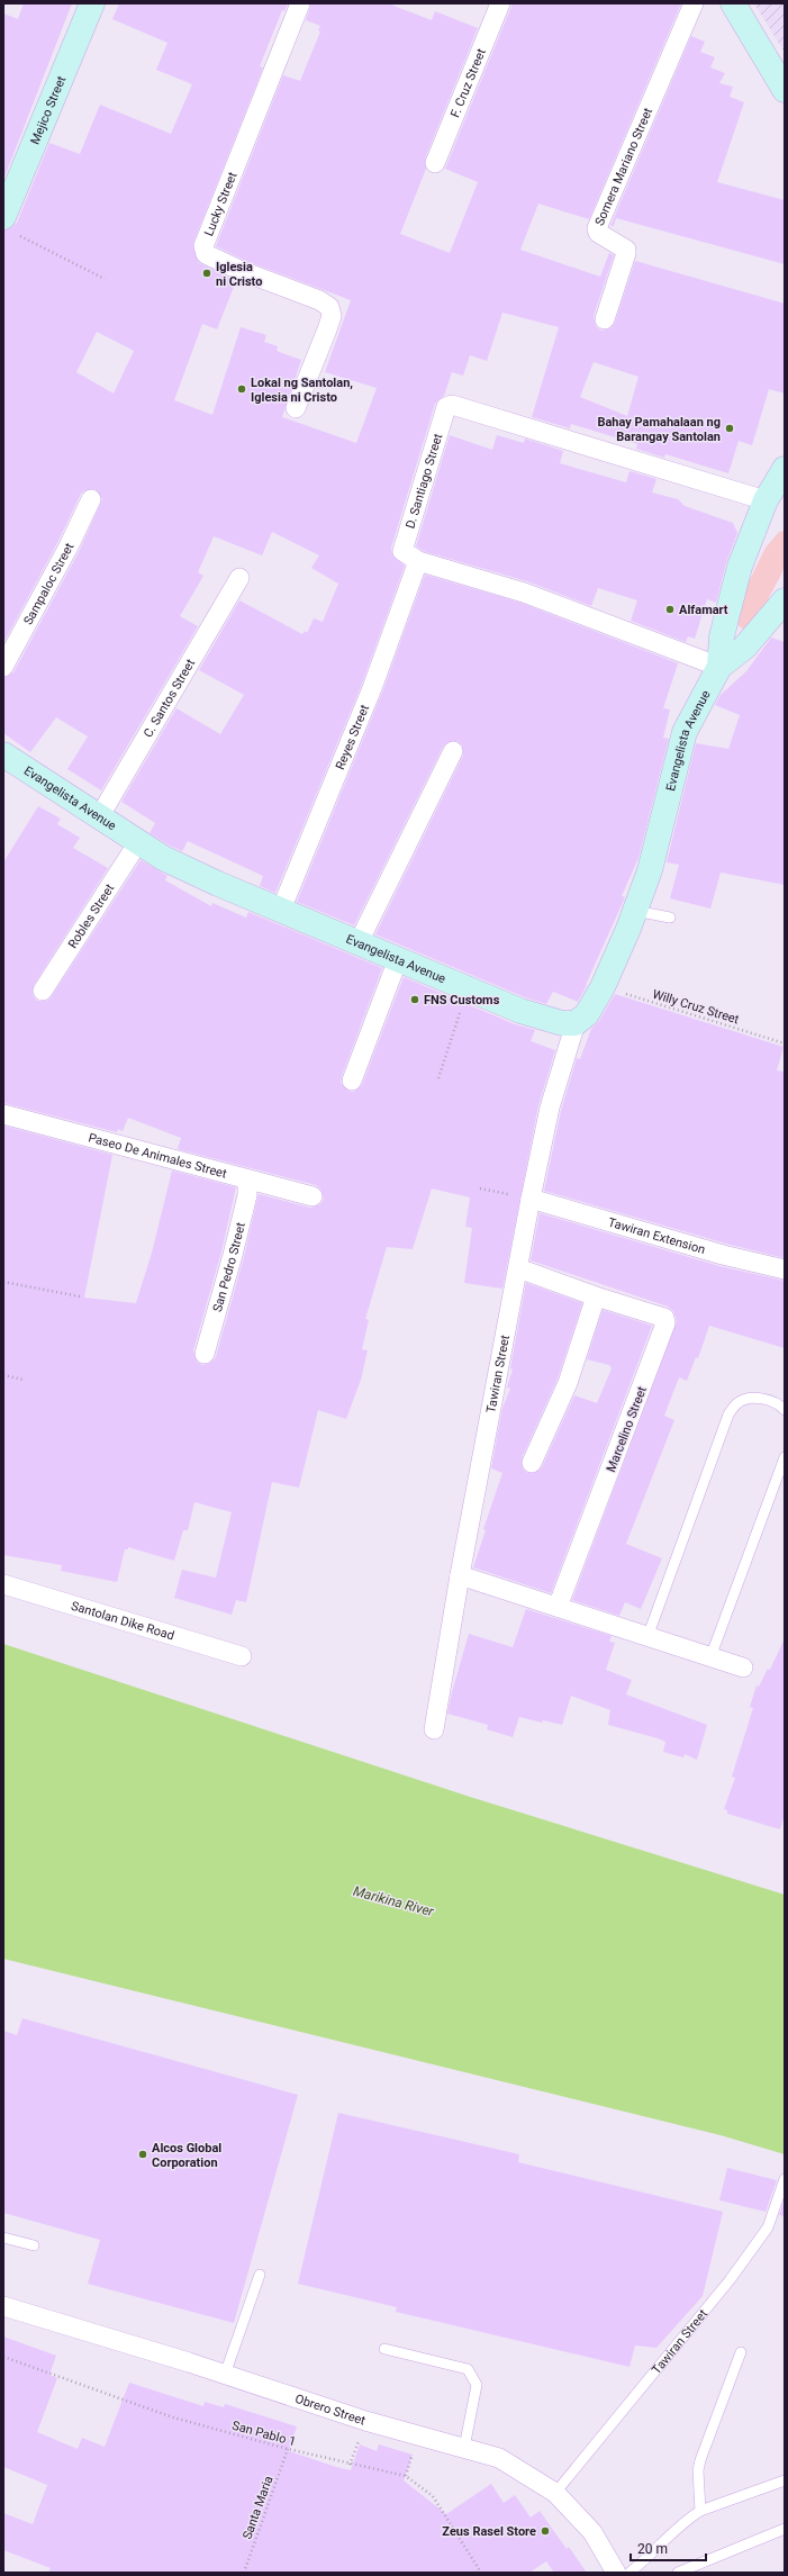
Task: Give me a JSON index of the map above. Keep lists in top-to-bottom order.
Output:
{
  "streets": {
    "street": [
      "F. Cruz Street",
      "Mejico Street",
      "Somera Mariano Street",
      "Lucky Street",
      "D. Santiago Street",
      "Sampaloc Street",
      "C. Santos Street",
      "Reyes Street",
      "Evangelista Avenue",
      "Robles Street",
      "Paseo De Animales Street",
      "Tawiran Extension",
      "San Pedro Street",
      "Tawiran Street",
      "Marcelino Street",
      "Santolan Dike Road",
      "Obrero Street"
    ],
    "path": ["Willy Cruz Street", "San Pablo 1", "Santa Maria"]
  },
  "crossings": [
    ["D. Santiago Street", "Reyes Street"],
    ["D. Santiago Street", "Evangelista Avenue"],
    ["C. Santos Street", "Evangelista Avenue"],
    ["Reyes Street", "Evangelista Avenue"],
    ["Evangelista Avenue", "Robles Street"],
    ["Evangelista Avenue", "Willy Cruz Street"],
    ["Evangelista Avenue", "Tawiran Street"],
    ["Paseo De Animales Street", "San Pedro Street"],
    ["Tawiran Extension", "Tawiran Street"],
    ["Tawiran Street", "Marcelino Street"],
    ["Tawiran Street", "Obrero Street"],
    ["San Pablo 1", "Santa Maria"]
  ],
  "water": ["Marikina River"],
  "places": [
    "Iglesia ni Cristo",
    "Lokal ng Santolan, Iglesia ni Cristo",
    "Bahay Pamahalaan ng Barangay Santolan",
    "Alfamart",
    "FNS Customs",
    "Alcos Global Corporation",
    "Zeus Rasel Store"
  ],
  "scale_bar": "20 m"
}
